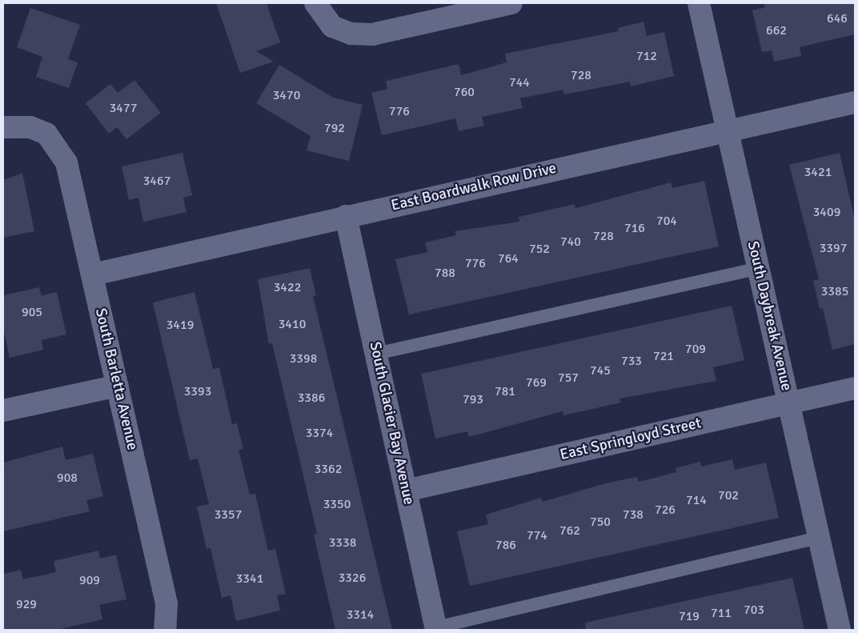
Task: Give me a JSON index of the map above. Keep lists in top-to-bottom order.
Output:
{
  "streets": {
    "street": [
      "East Boardwalk Row Drive",
      "South Daybreak Avenue",
      "South Barletta Avenue",
      "South Glacier Bay Avenue",
      "East Springloyd Street"
    ]
  },
  "crossings": [
    ["East Boardwalk Row Drive", "South Daybreak Avenue"],
    ["East Boardwalk Row Drive", "South Barletta Avenue"],
    ["East Boardwalk Row Drive", "South Glacier Bay Avenue"],
    ["South Daybreak Avenue", "East Springloyd Street"],
    ["South Glacier Bay Avenue", "East Springloyd Street"]
  ],
  "house_numbers": [
    "646",
    "662",
    "712",
    "728",
    "744",
    "760",
    "3470",
    "3477",
    "776",
    "792",
    "3421",
    "3467",
    "3409",
    "704",
    "716",
    "728",
    "740",
    "3397",
    "752",
    "764",
    "776",
    "788",
    "3422",
    "3385",
    "905",
    "3410",
    "3419",
    "709",
    "721",
    "3398",
    "733",
    "745",
    "757",
    "769",
    "3393",
    "781",
    "3386",
    "793",
    "3374",
    "3362",
    "908",
    "702",
    "714",
    "3350",
    "726",
    "3357",
    "738",
    "750",
    "762",
    "774",
    "3338",
    "786",
    "3326",
    "3341",
    "909",
    "929",
    "703",
    "711",
    "3314",
    "719"
  ]
}
